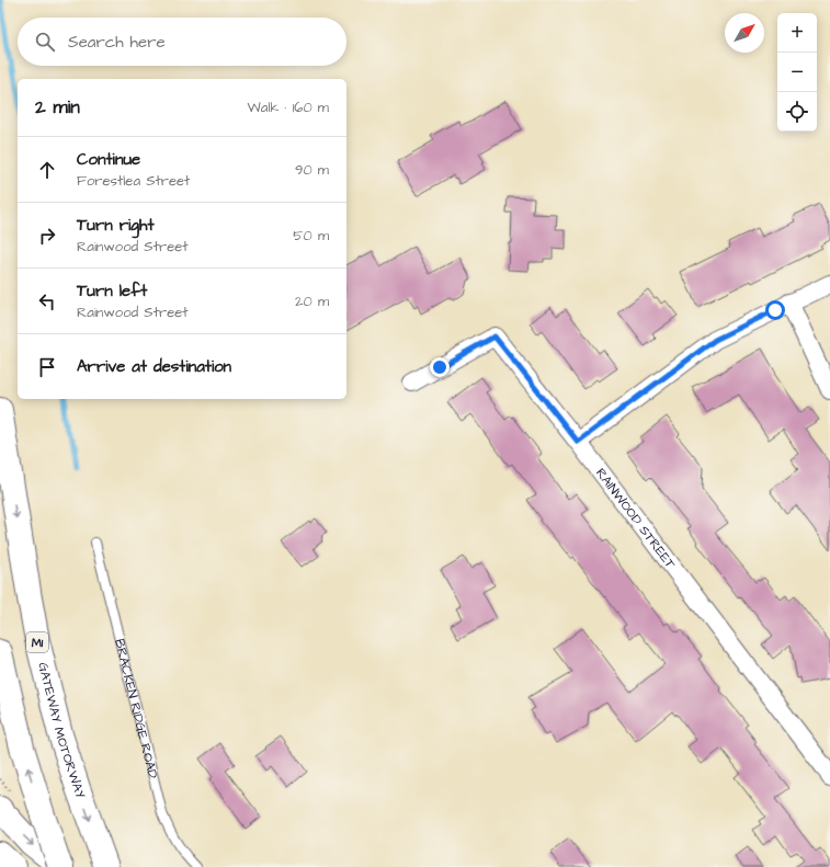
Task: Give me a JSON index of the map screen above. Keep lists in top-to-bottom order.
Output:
{
  "streets": {
    "main road": ["M1", "GATEWAY MOTORWAY"],
    "street": ["RAINWOOD STREET"],
    "lane": ["BRACKEN RIDGE ROAD"]
  },
  "north": "top right",
  "page": {
    "map_buttons": ["+", "−"],
    "search": "Search here",
    "heading": ["2 min", "Walk · 160 m"],
    "list": [
      ["Continue", "Forestlea Street", "90 m"],
      ["Turn right", "Rainwood Street", "50 m"],
      ["Turn left", "Rainwood Street", "20 m"],
      "Arrive at destination"
    ]
  }
}
